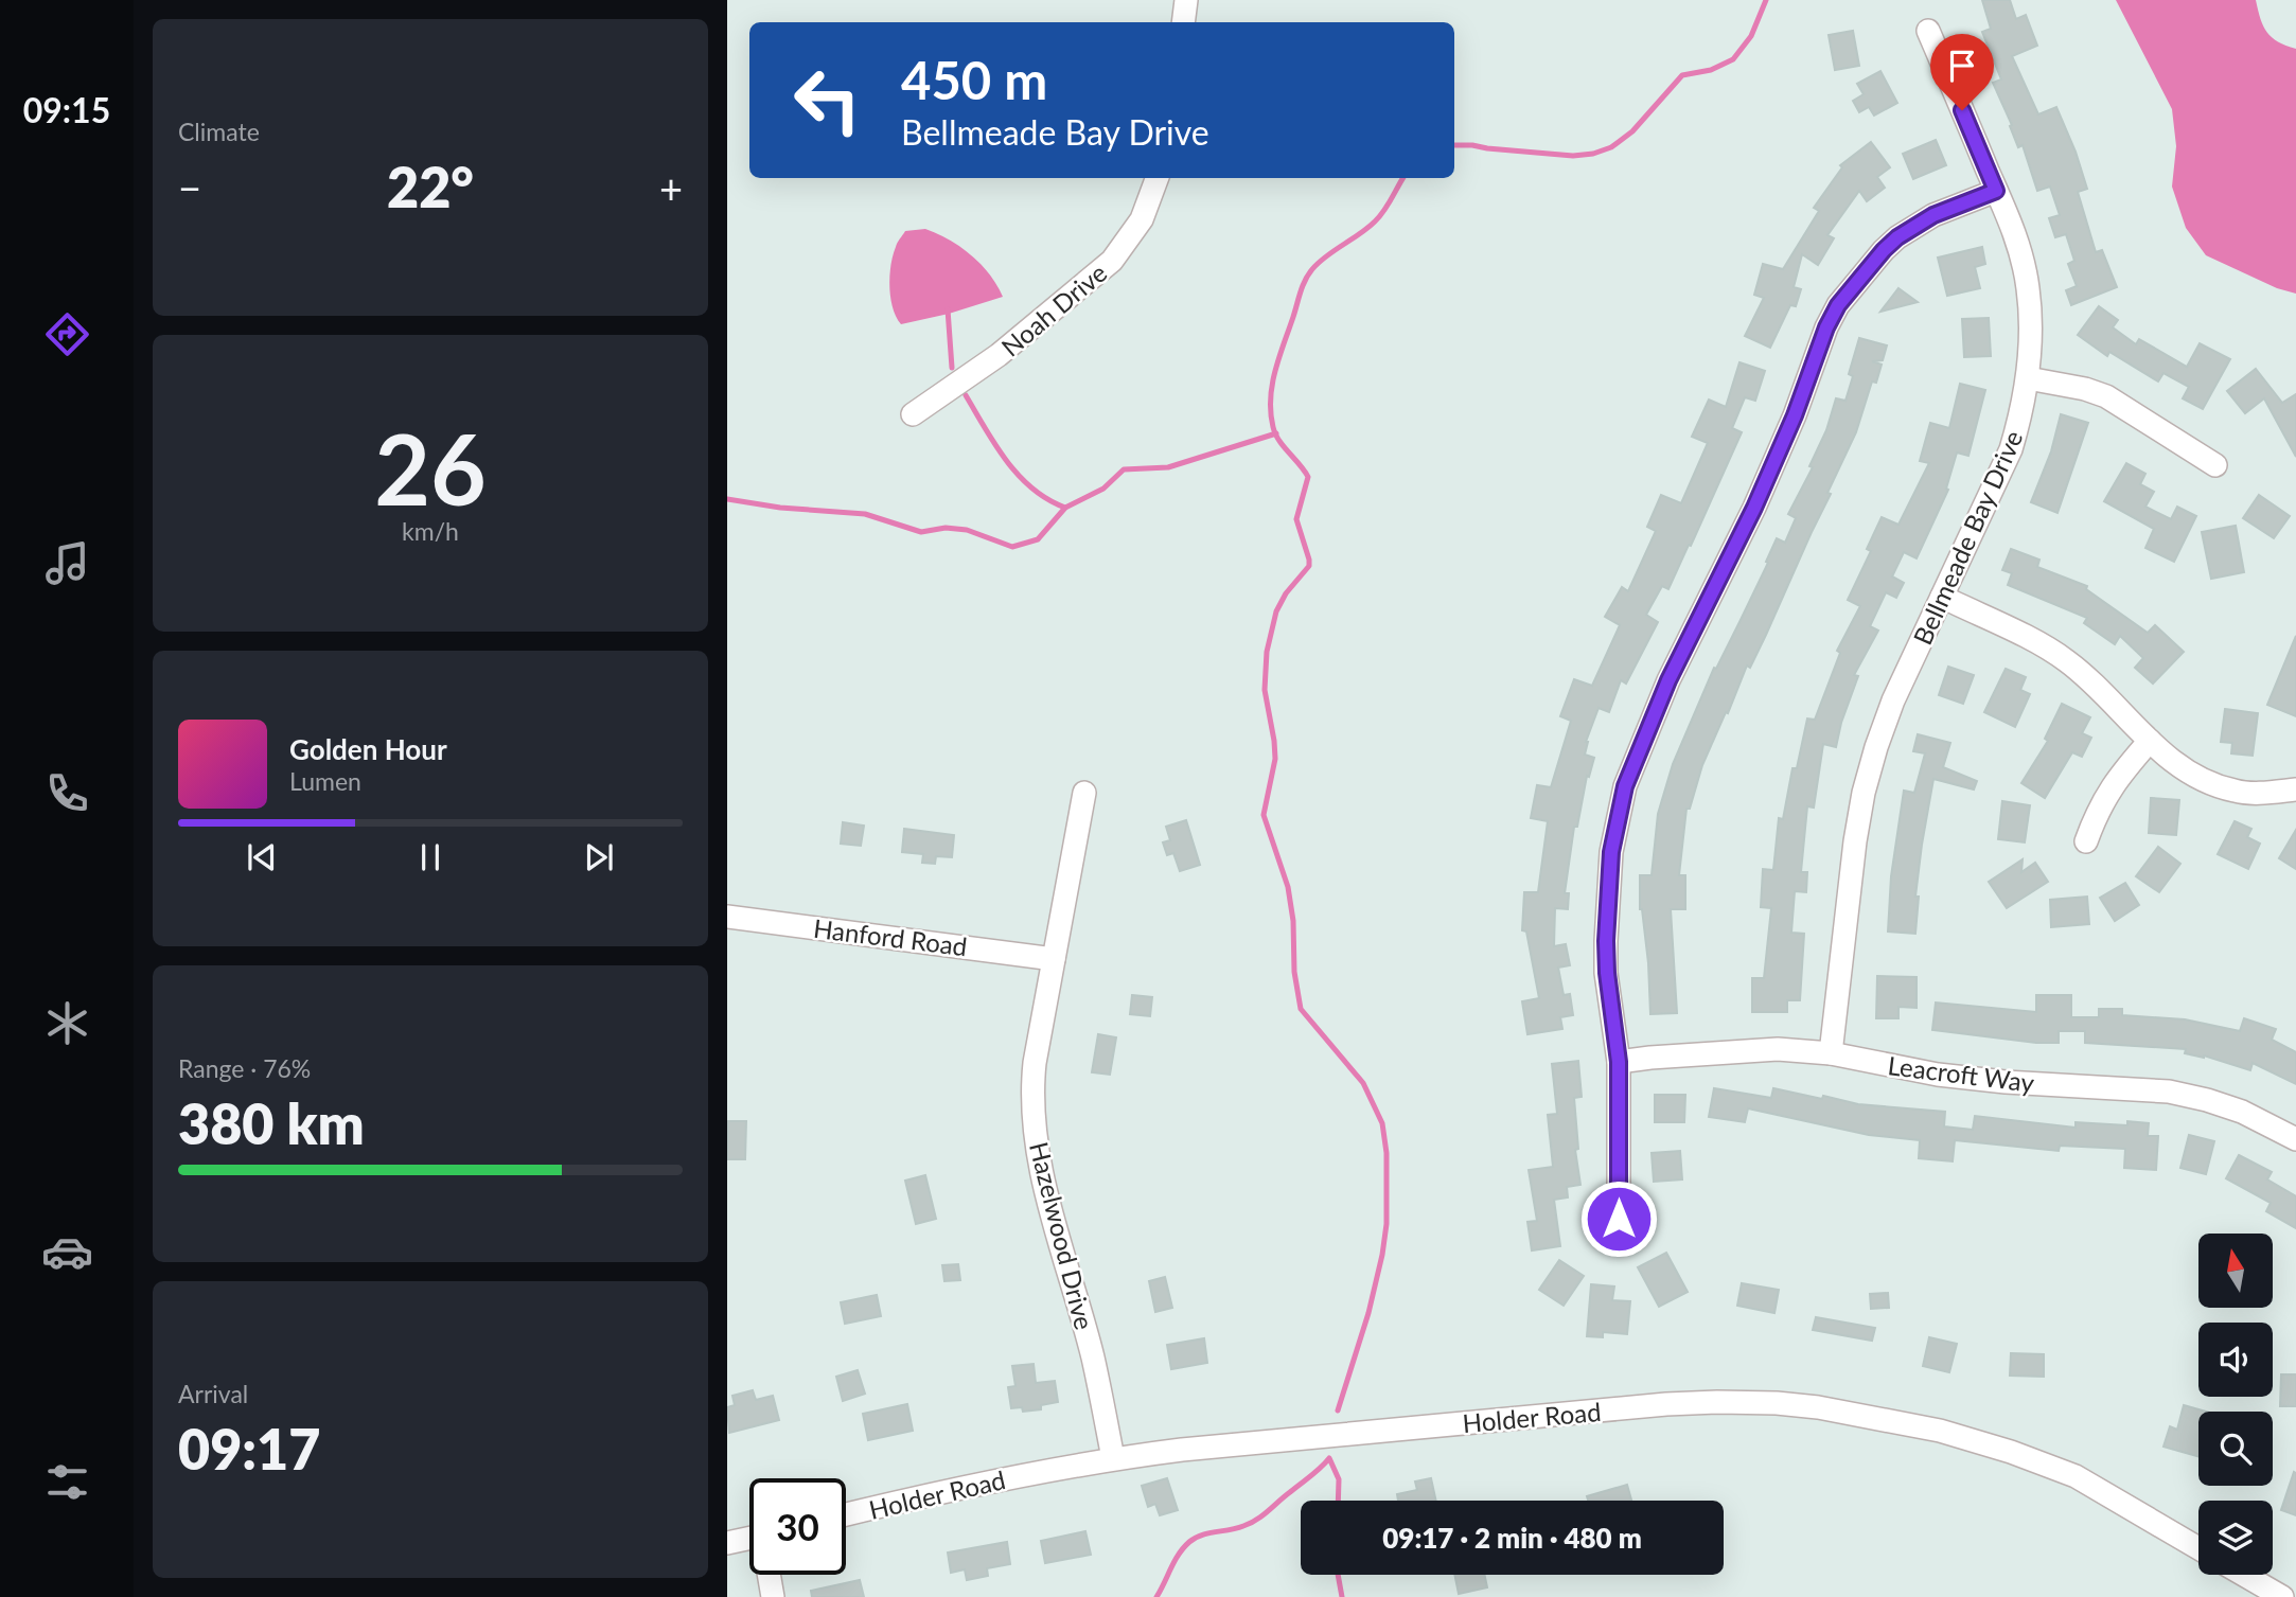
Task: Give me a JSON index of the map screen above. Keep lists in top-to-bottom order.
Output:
{
  "streets": {
    "street": [
      "Noah Drive",
      "Bellmeade Bay Drive",
      "Hanford Road",
      "Leacroft Way",
      "Hazelwood Drive",
      "Holder Road"
    ]
  },
  "crossings": [
    ["Bellmeade Bay Drive", "Leacroft Way"],
    ["Hanford Road", "Hazelwood Drive"],
    ["Hazelwood Drive", "Holder Road"]
  ],
  "north": "top",
  "page": {
    "tabs": "09:15",
    "tile": [
      "Climate",
      ["26", "km/h"],
      ["Range · 76%", "380 km"],
      ["Arrival", "09:17"]
    ],
    "turn": ["450 m", "Bellmeade Bay Drive"],
    "heat": ["−", "22°", "+"],
    "song": ["Golden Hour", "Lumen"],
    "limit": "30",
    "trip": "09:17 · 2 min · 480 m"
  }
}
